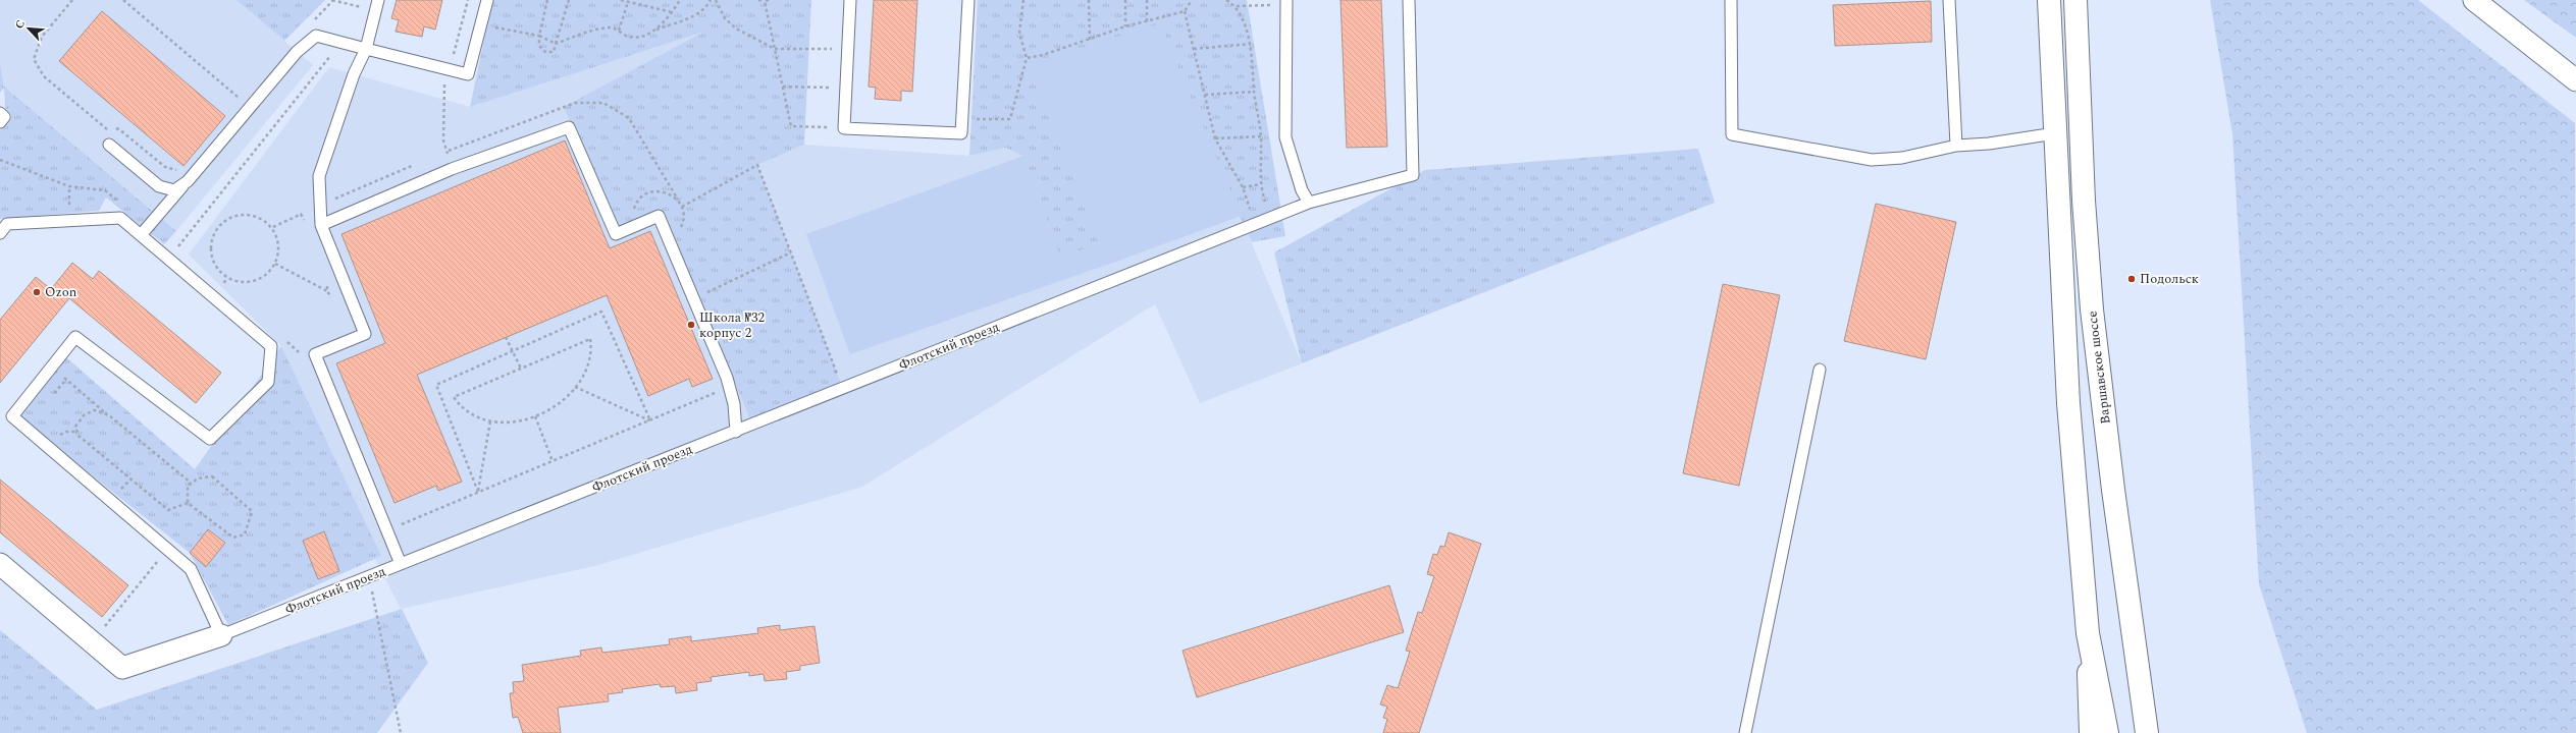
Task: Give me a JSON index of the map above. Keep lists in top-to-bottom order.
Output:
{
  "streets": {
    "main road": ["Варшавское шоссе"],
    "street": ["Флотский проезд"]
  },
  "places": ["Подольск", "Ozon", "Школа №32 корпус 2"],
  "north": "top left"
}
